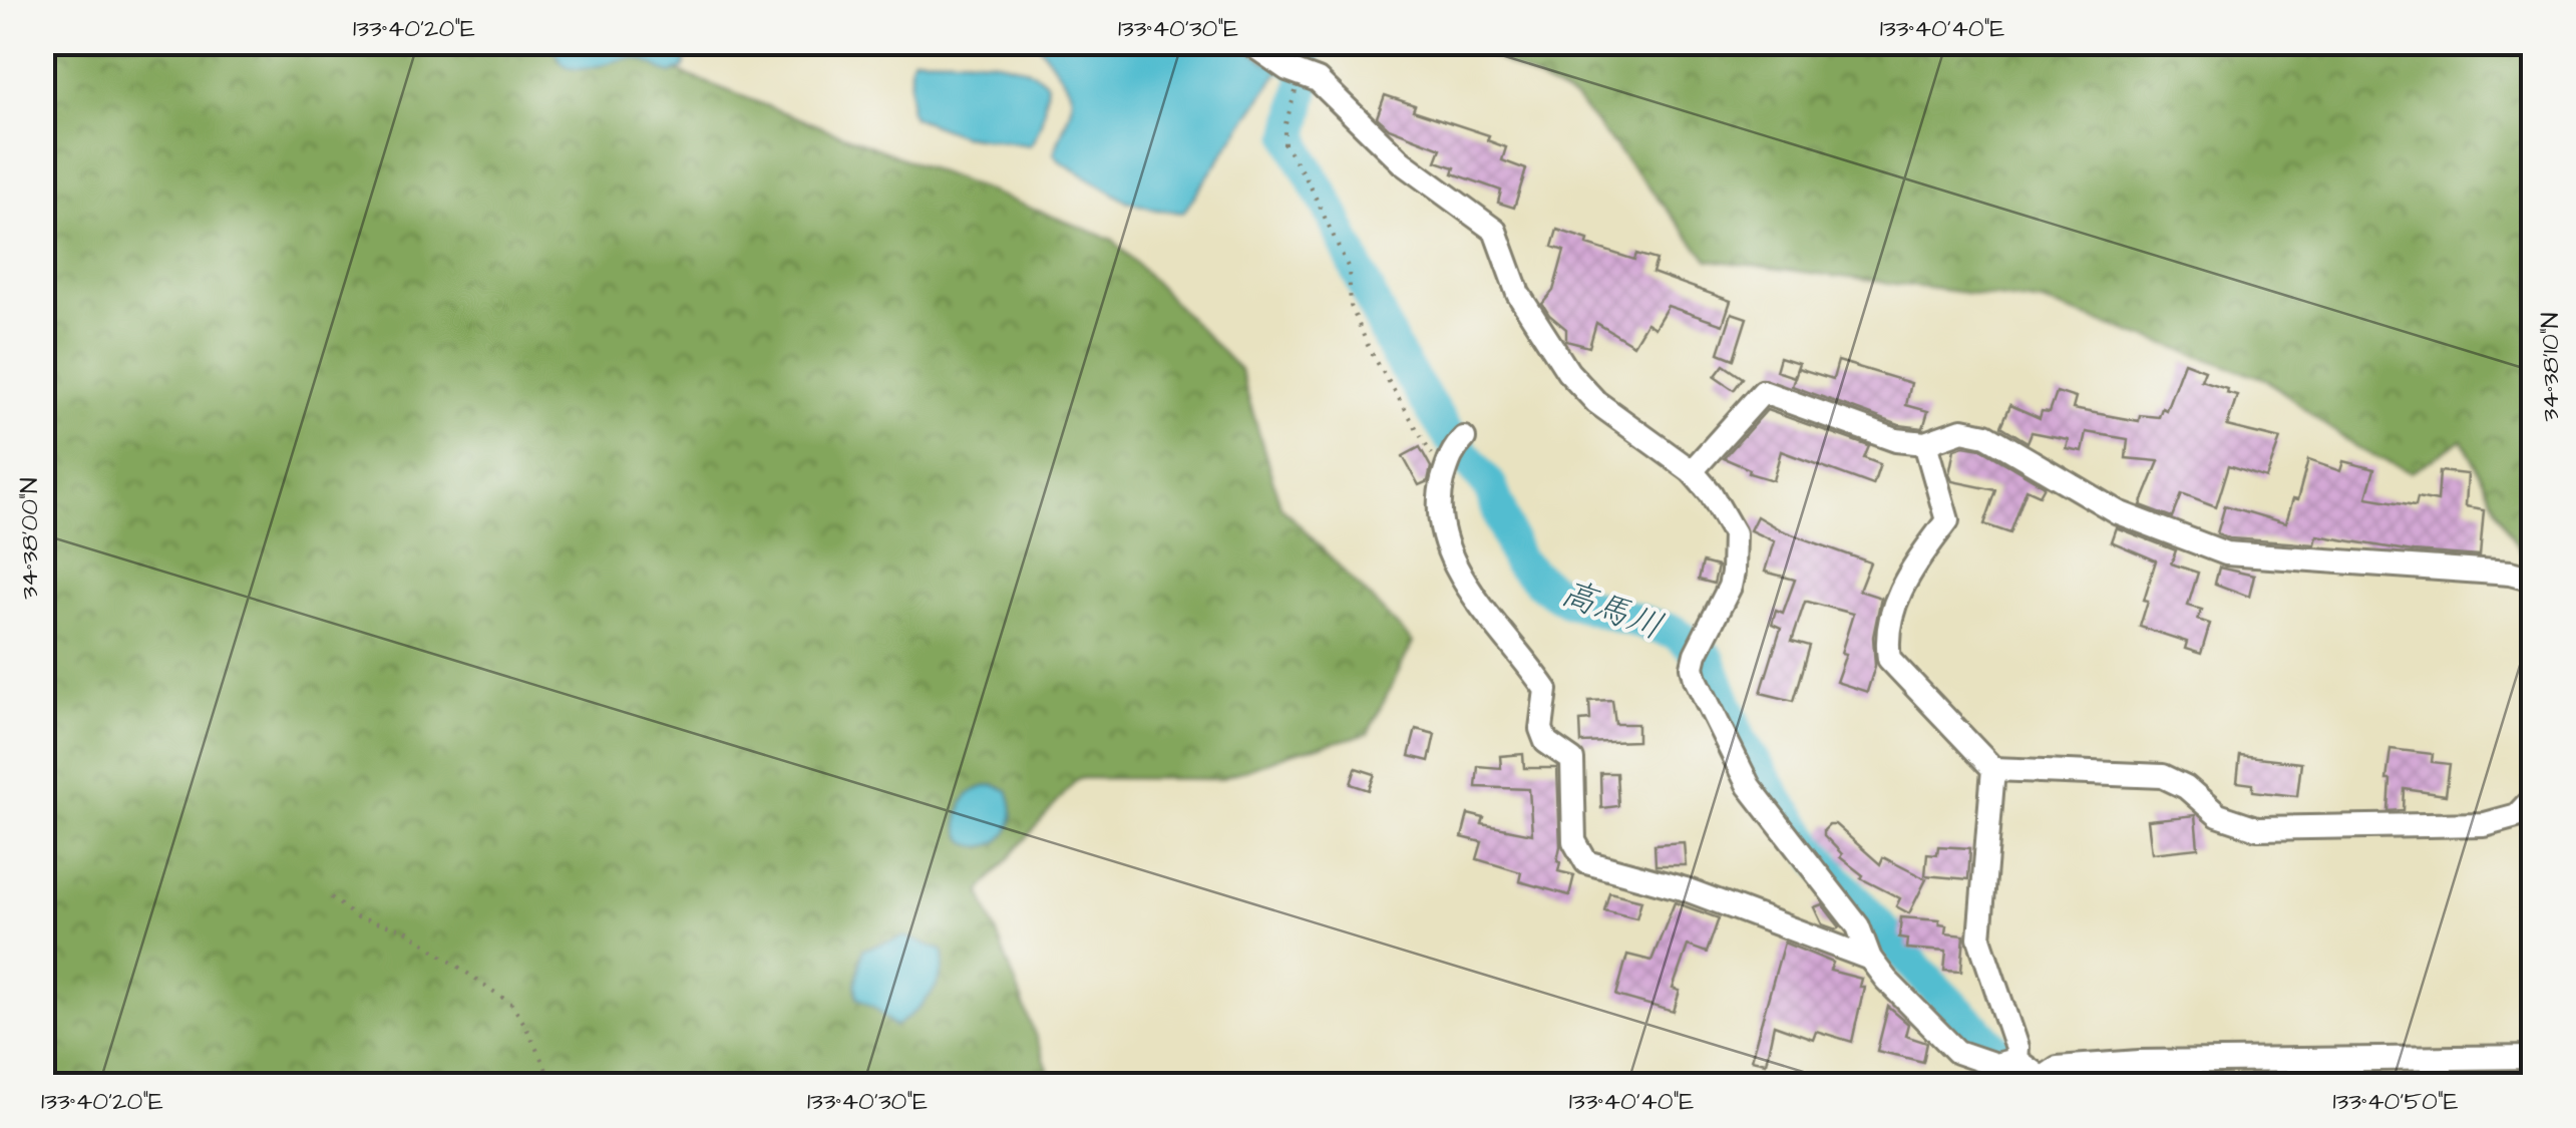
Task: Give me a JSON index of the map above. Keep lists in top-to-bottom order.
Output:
{
  "water": ["高馬川"],
  "coordinates": [
    "133°40'20\"E",
    "133°40'30\"E",
    "133°40'40\"E",
    "34°38'10\"N",
    "34°38'00\"N",
    "133°40'50\"E"
  ]
}
